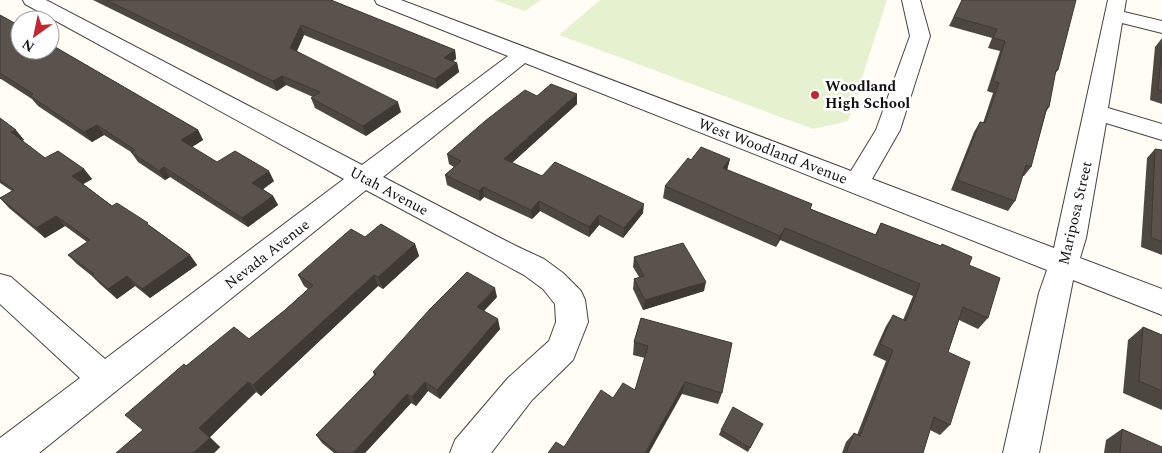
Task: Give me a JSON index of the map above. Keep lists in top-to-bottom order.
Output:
{
  "streets": {
    "street": [
      "West Woodland Avenue",
      "Utah Avenue",
      "Mariposa Street",
      "Nevada Avenue"
    ]
  },
  "crossings": [
    ["West Woodland Avenue", "Mariposa Street"],
    ["West Woodland Avenue", "Nevada Avenue"],
    ["Utah Avenue", "Nevada Avenue"]
  ],
  "places": ["Woodland High School"],
  "north": "bottom left"
}
